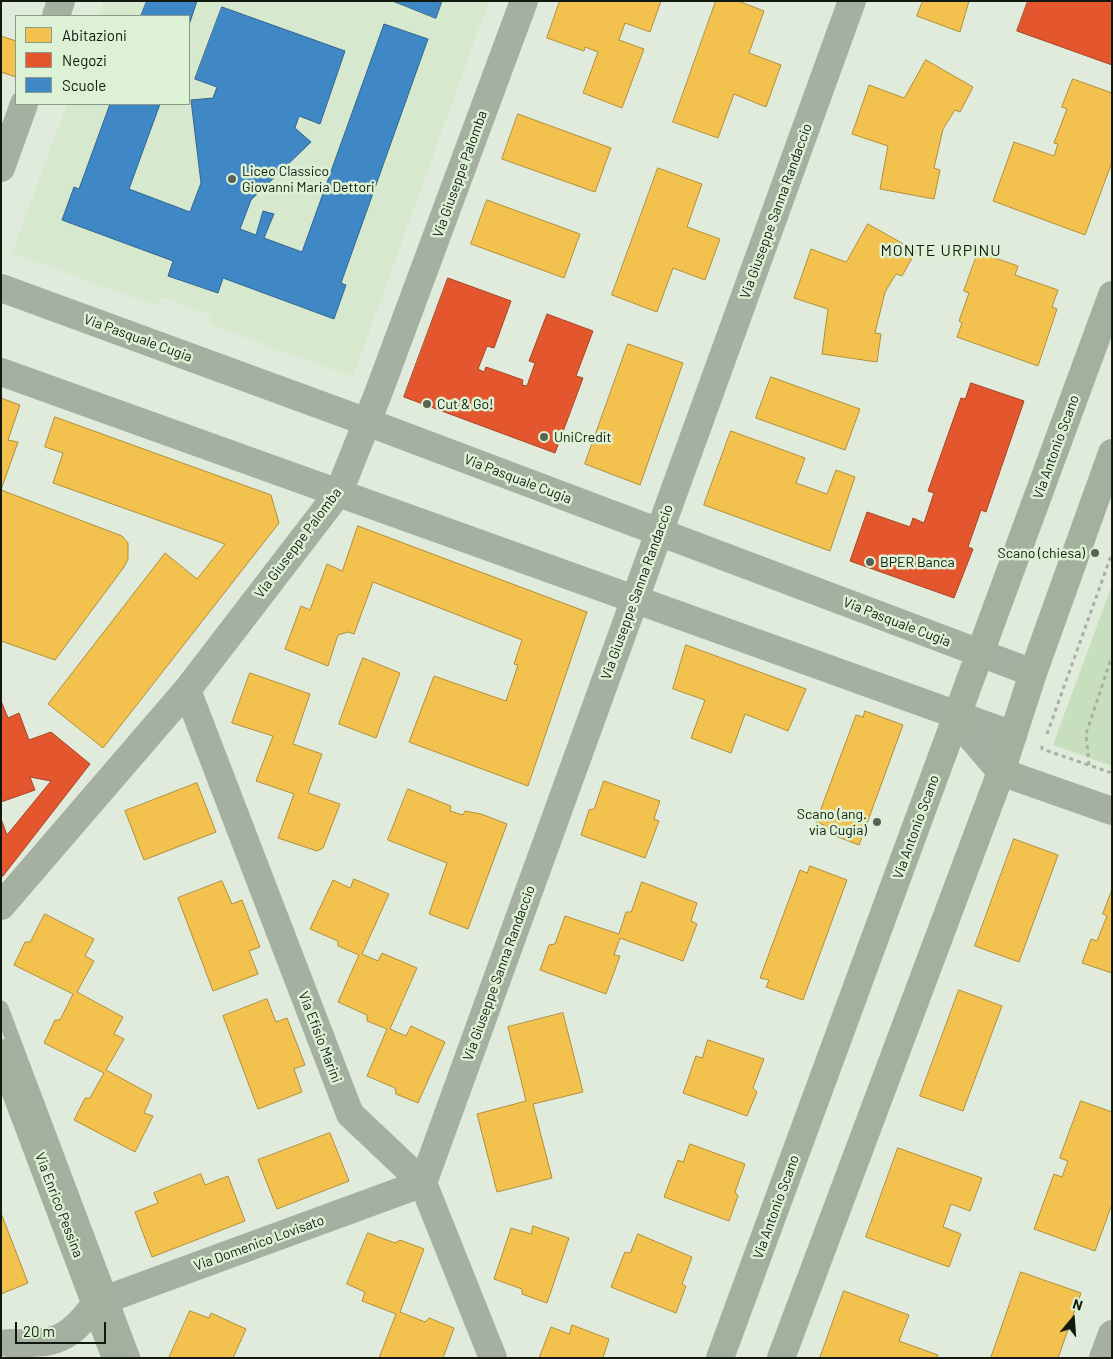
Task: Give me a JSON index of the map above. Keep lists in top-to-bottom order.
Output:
{
  "streets": {
    "street": [
      "Via Giuseppe Palomba",
      "Via Giuseppe Sanna Randaccio",
      "Via Pasquale Cugia",
      "Via Antonio Scano",
      "Via Efisio Marini",
      "Via Enrico Pessina",
      "Via Domenico Lovisato"
    ]
  },
  "crossings": [
    ["Via Giuseppe Palomba", "Via Pasquale Cugia"],
    ["Via Giuseppe Palomba", "Via Efisio Marini"],
    ["Via Giuseppe Sanna Randaccio", "Via Pasquale Cugia"],
    ["Via Giuseppe Sanna Randaccio", "Via Efisio Marini"],
    ["Via Giuseppe Sanna Randaccio", "Via Domenico Lovisato"],
    ["Via Pasquale Cugia", "Via Antonio Scano"],
    ["Via Efisio Marini", "Via Domenico Lovisato"],
    ["Via Enrico Pessina", "Via Domenico Lovisato"]
  ],
  "districts": ["MONTE URPINU"],
  "places": [
    "Liceo Classico Giovanni Maria Dettori",
    "Cut & Go!",
    "UniCredit",
    "Scano (chiesa)",
    "BPER Banca",
    "Scano (ang. via Cugia)"
  ],
  "legend": ["Abitazioni", "Negozi", "Scuole"],
  "scale_bar": "20 m",
  "north": "top"
}
